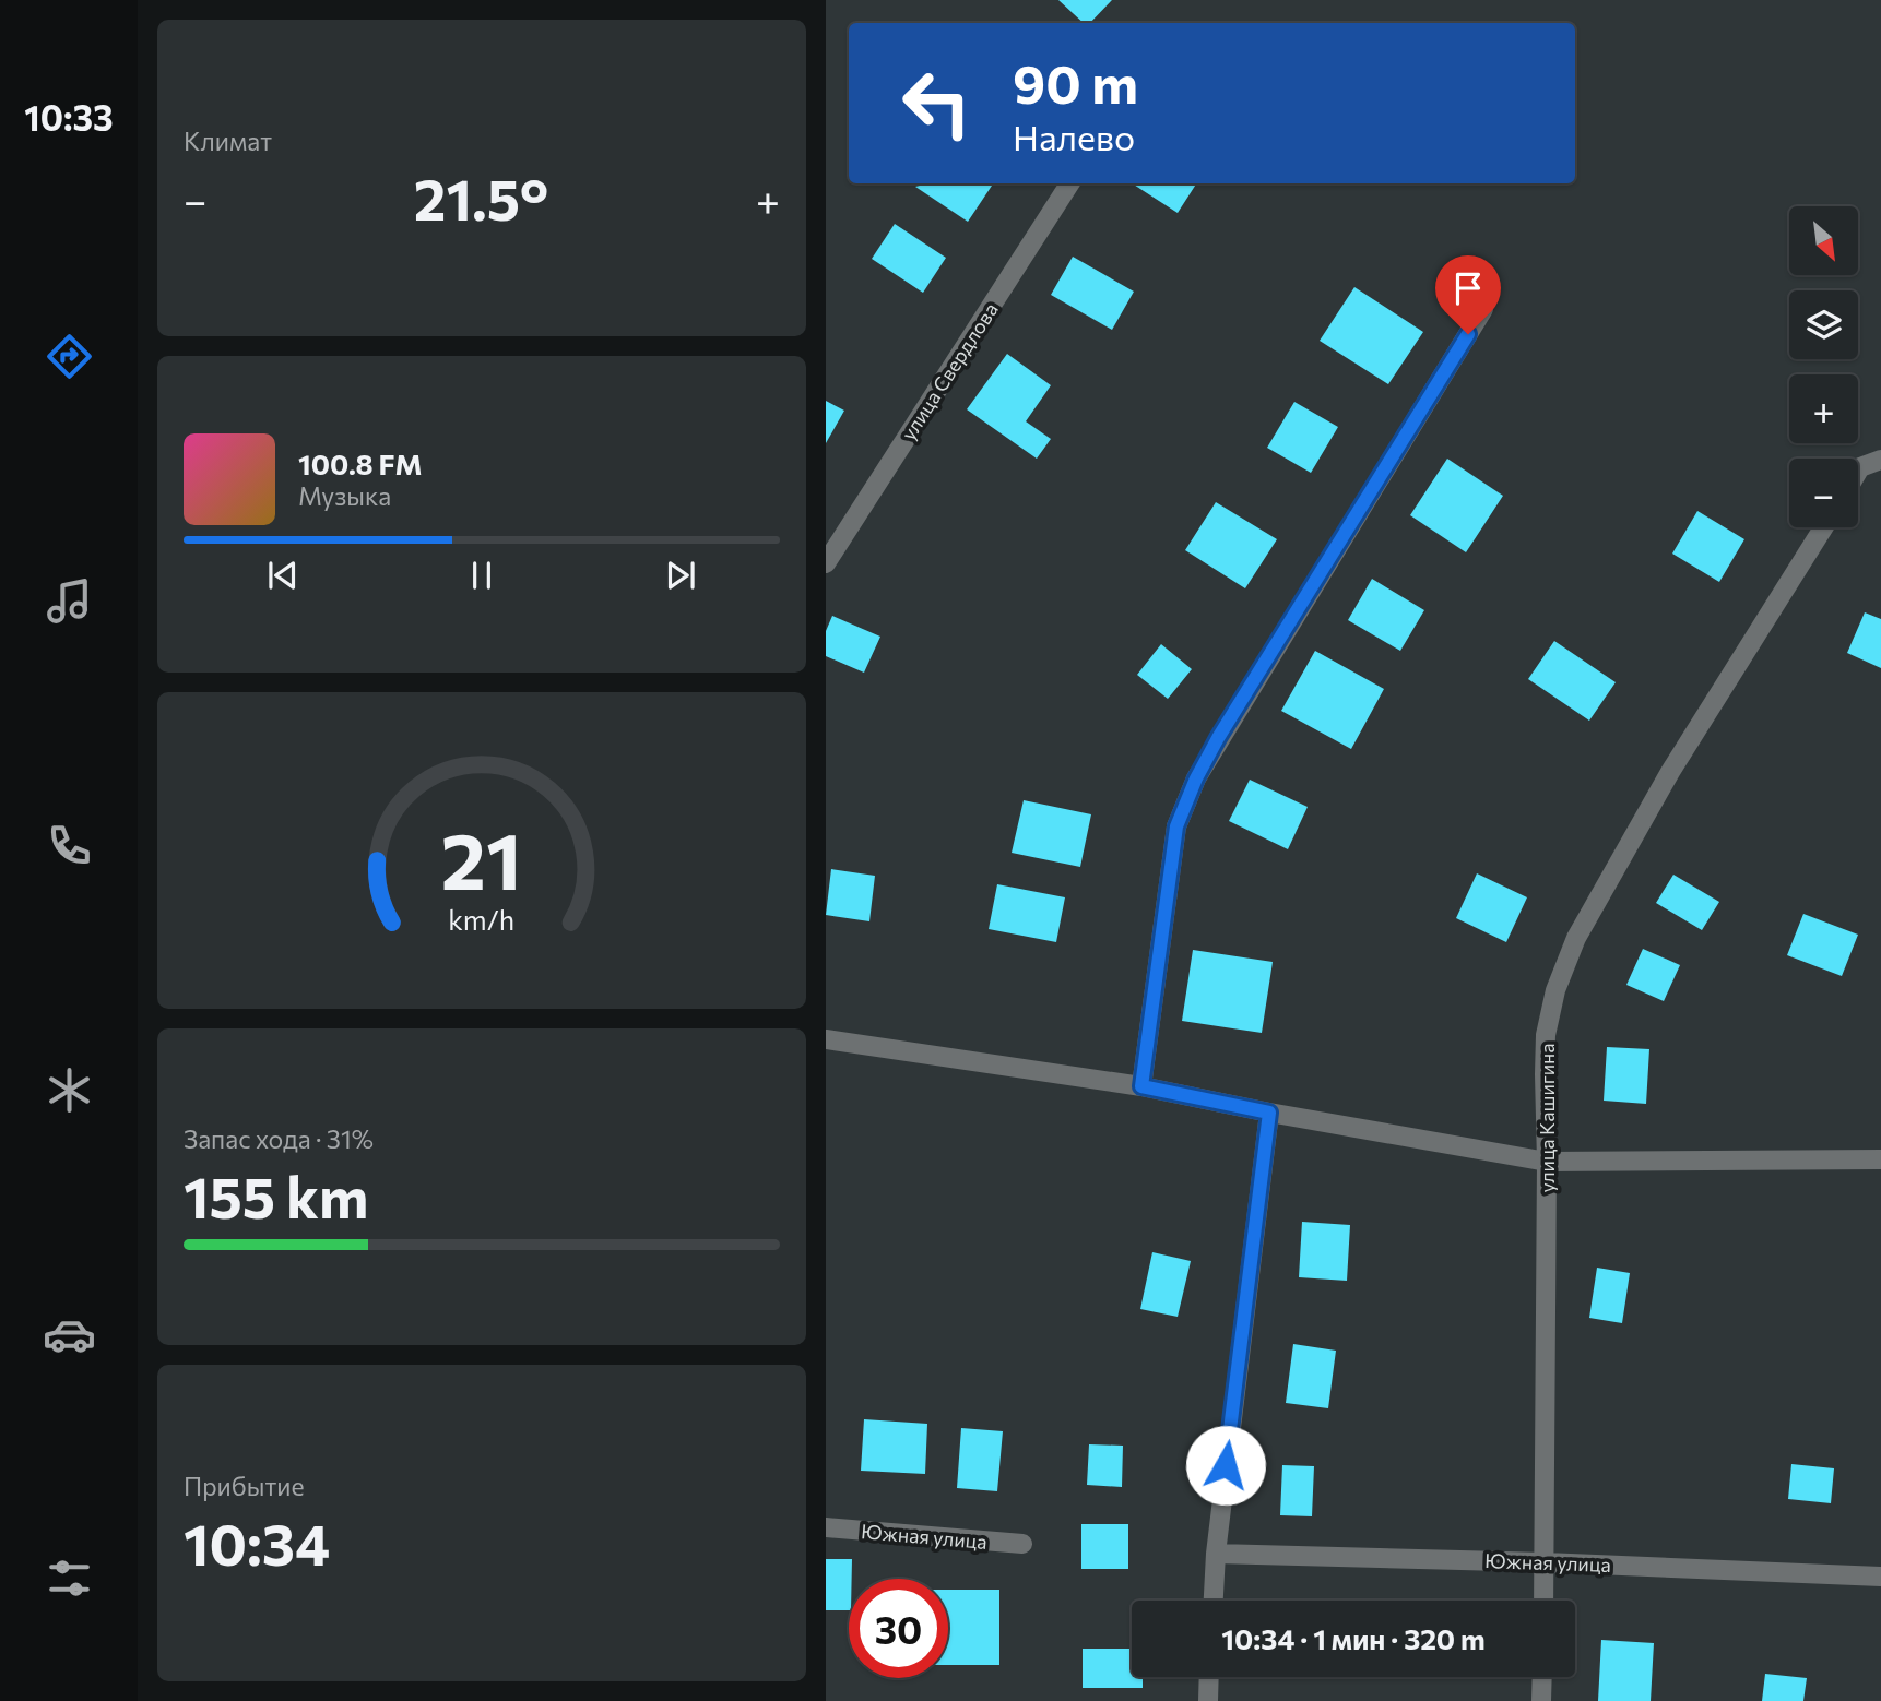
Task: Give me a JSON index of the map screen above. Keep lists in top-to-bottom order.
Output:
{
  "streets": {
    "street": ["улица Свердлова", "улица Кашигина", "Южная улица"]
  },
  "crossings": [
    ["улица Кашигина", "Южная улица"]
  ],
  "north": "bottom right",
  "page": {
    "tabs": "10:33",
    "tile": [
      "Климат",
      ["Запас хода · 31%", "155 km"],
      ["Прибытие", "10:34"]
    ],
    "turn": ["90 m", "Налево"],
    "heat": ["−", "21.5°", "+"],
    "map_buttons": ["+", "−"],
    "song": ["100.8 FM", "Музыка"],
    "limit": "30",
    "trip": "10:34 · 1 мин · 320 m",
    "gauge": ["21", "km/h"]
  }
}
